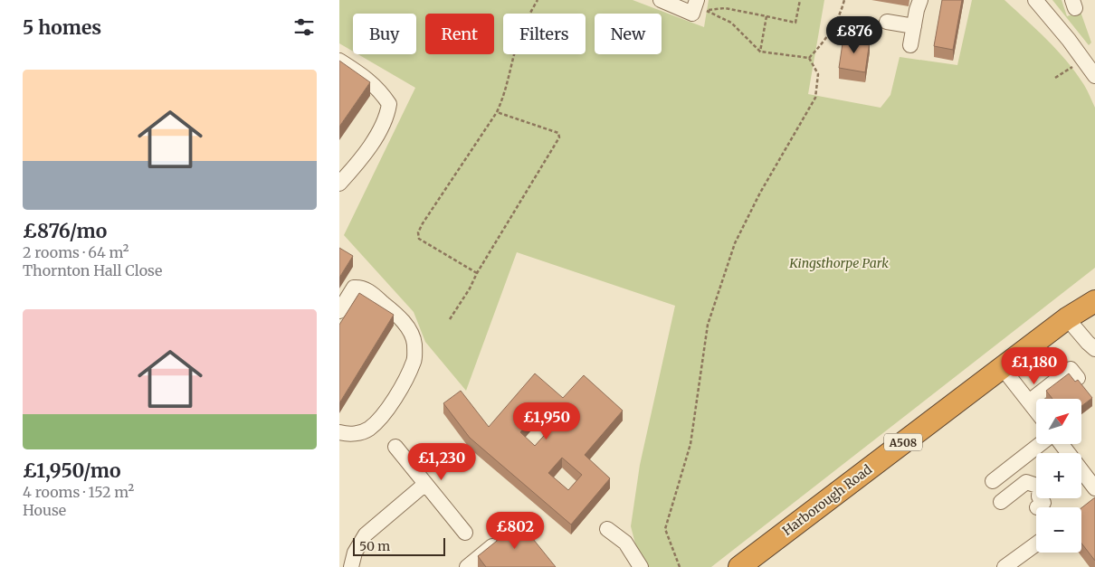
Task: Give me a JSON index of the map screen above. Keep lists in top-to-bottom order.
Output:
{
  "streets": {
    "highway": ["A508", "Harborough Road"]
  },
  "parks": ["Kingsthorpe Park"],
  "scale_bar": "50 m",
  "north": "top right",
  "page": {
    "heading": "5 homes",
    "chip": [
      "Buy",
      "Rent",
      "Filters",
      "New"
    ],
    "price": [
      "£876",
      "£1,180",
      "£1,950",
      "£1,230",
      "£802"
    ],
    "list": [
      {
        "name": "£876/mo",
        "note": "2 rooms · 64 m² · Thornton Hall Close"
      },
      {
        "name": "£1,950/mo",
        "note": "4 rooms · 152 m² · House"
      }
    ],
    "map_buttons": ["+", "−"],
    "scale": "50 m"
  }
}
